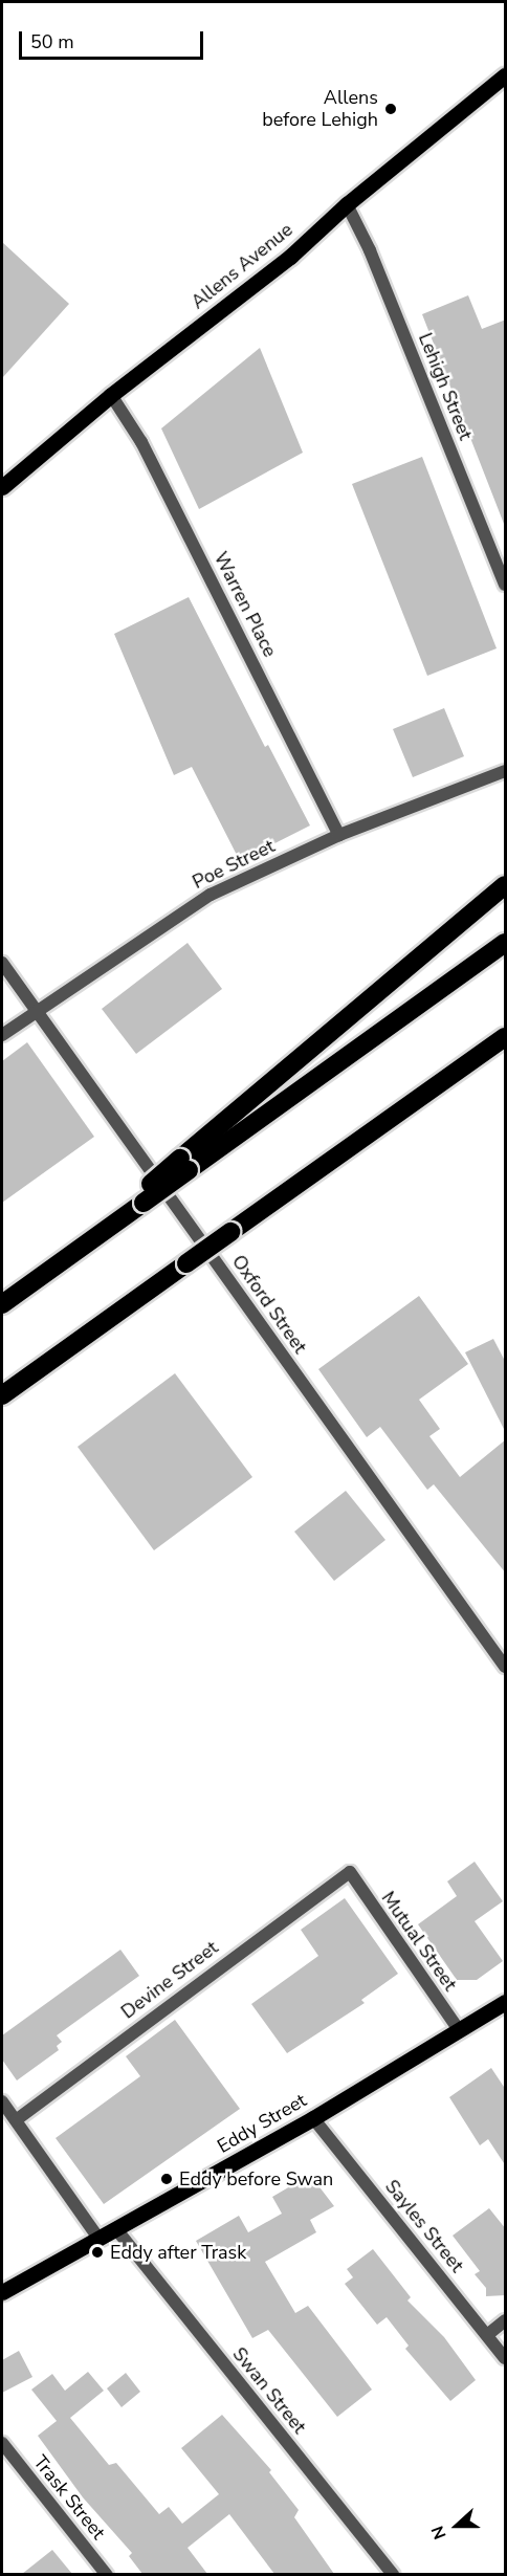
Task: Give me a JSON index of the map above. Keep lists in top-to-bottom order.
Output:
{
  "streets": {
    "main road": ["Allens Avenue", "Eddy Street"],
    "street": [
      "Lehigh Street",
      "Warren Place",
      "Poe Street",
      "Oxford Street",
      "Mutual Street",
      "Devine Street",
      "Sayles Street",
      "Swan Street",
      "Trask Street"
    ]
  },
  "crossings": [
    ["Allens Avenue", "Lehigh Street"],
    ["Allens Avenue", "Warren Place"],
    ["Warren Place", "Poe Street"],
    ["Poe Street", "Oxford Street"],
    ["Mutual Street", "Devine Street"],
    ["Mutual Street", "Eddy Street"],
    ["Eddy Street", "Sayles Street"],
    ["Eddy Street", "Swan Street"]
  ],
  "places": ["Allens before Lehigh", "Eddy before Swan", "Eddy after Trask"],
  "scale_bar": "50 m",
  "north": "left"
}
